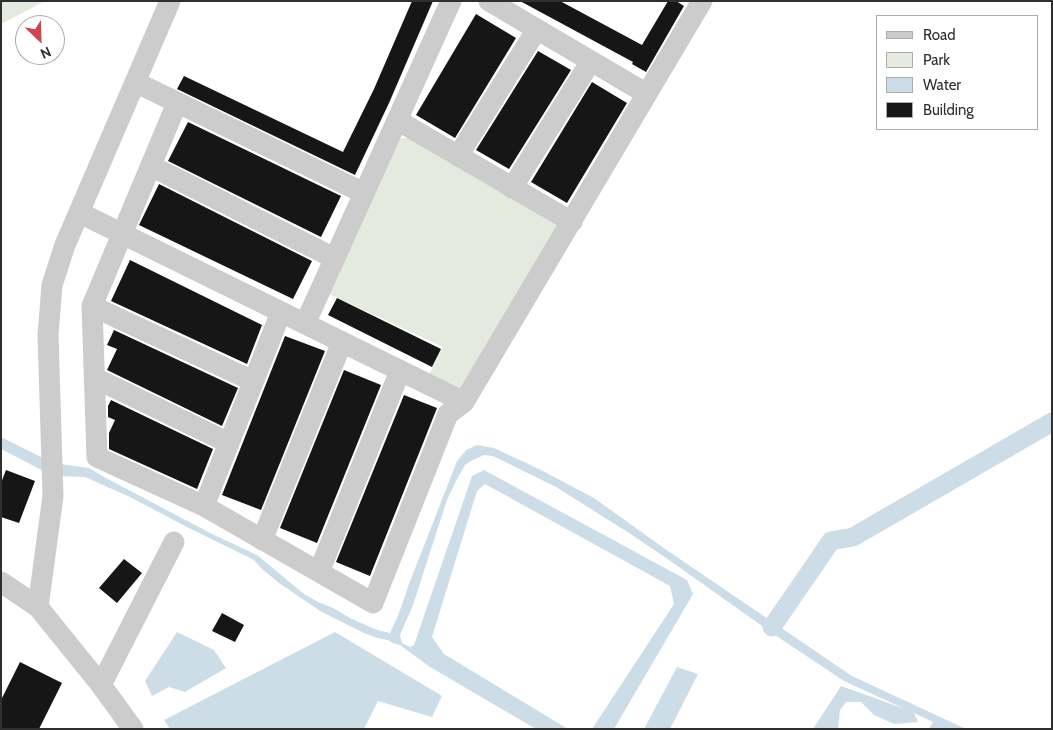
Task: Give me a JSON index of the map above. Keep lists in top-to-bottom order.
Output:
{
  "legend": [
    "Road",
    "Park",
    "Water",
    "Building"
  ],
  "north": "bottom right"
}
